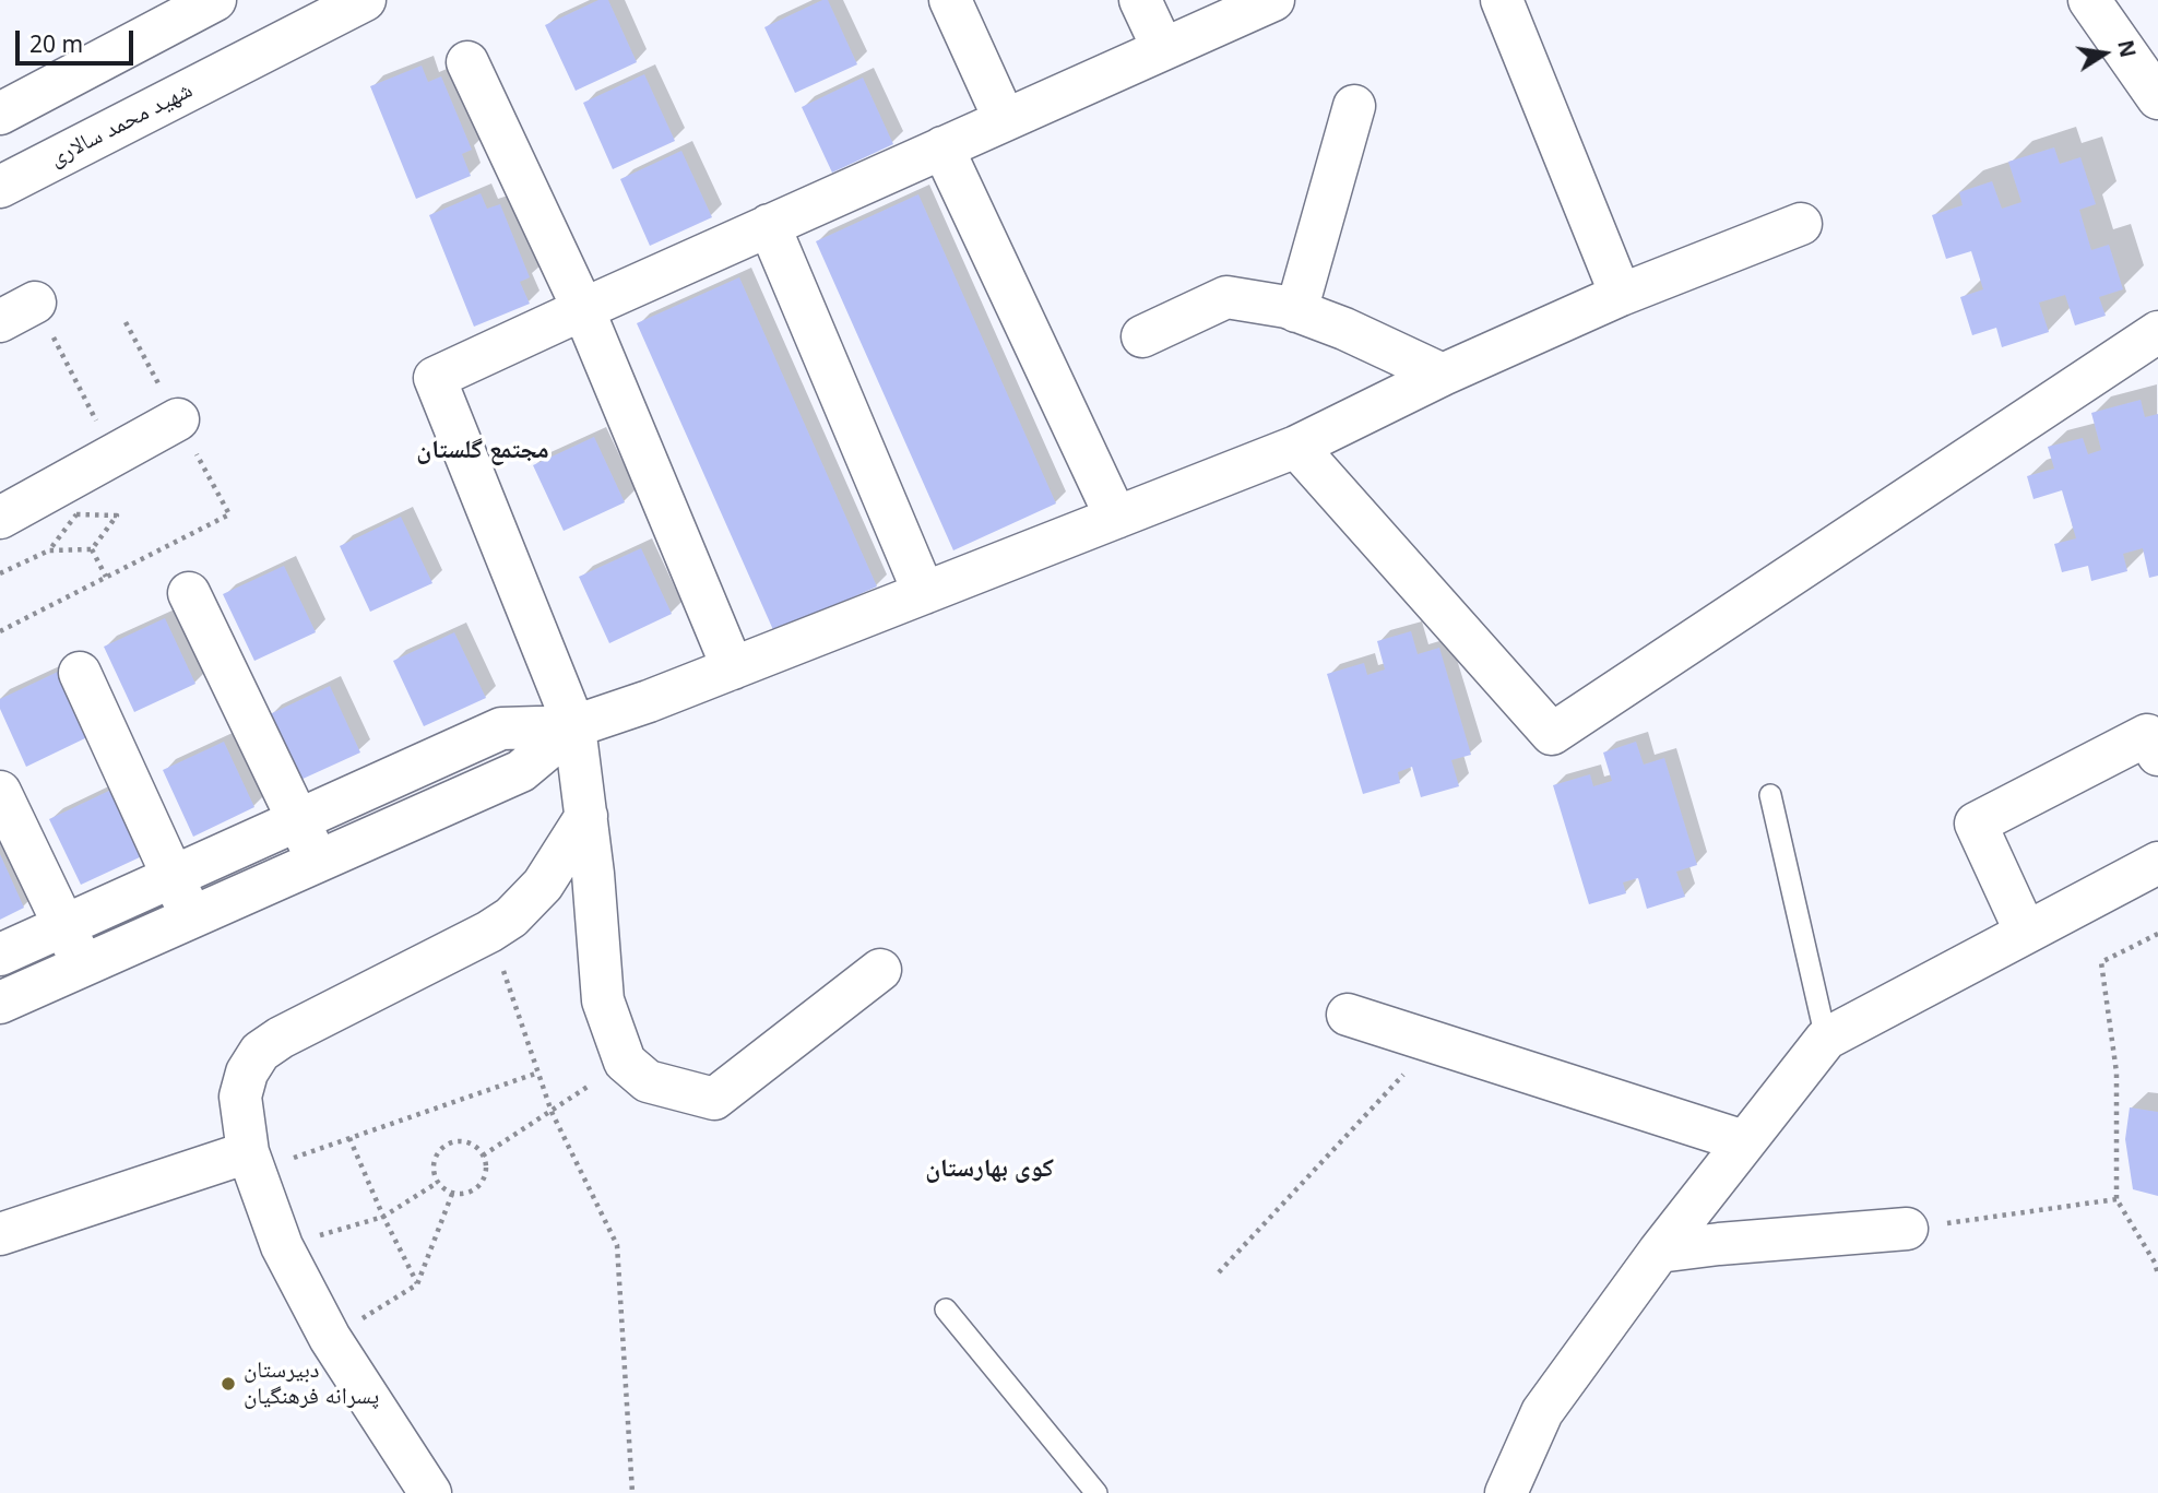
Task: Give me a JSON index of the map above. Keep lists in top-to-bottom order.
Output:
{
  "streets": {
    "street": ["شهید محمد سالاری"]
  },
  "districts": ["مجتمع گلستان", "کوی بهارستان"],
  "places": ["دبیرستان پسرانه فرهنگیان"],
  "scale_bar": "20 m",
  "north": "right"
}
